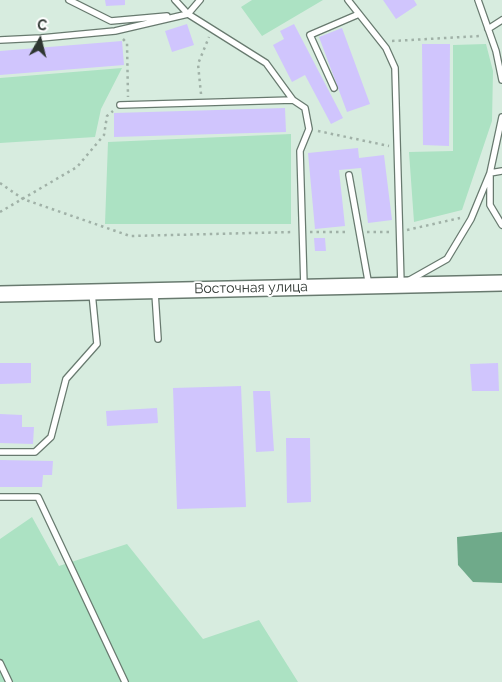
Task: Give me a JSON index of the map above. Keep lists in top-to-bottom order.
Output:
{
  "streets": {
    "main road": ["Восточная улица"]
  },
  "north": "top"
}
